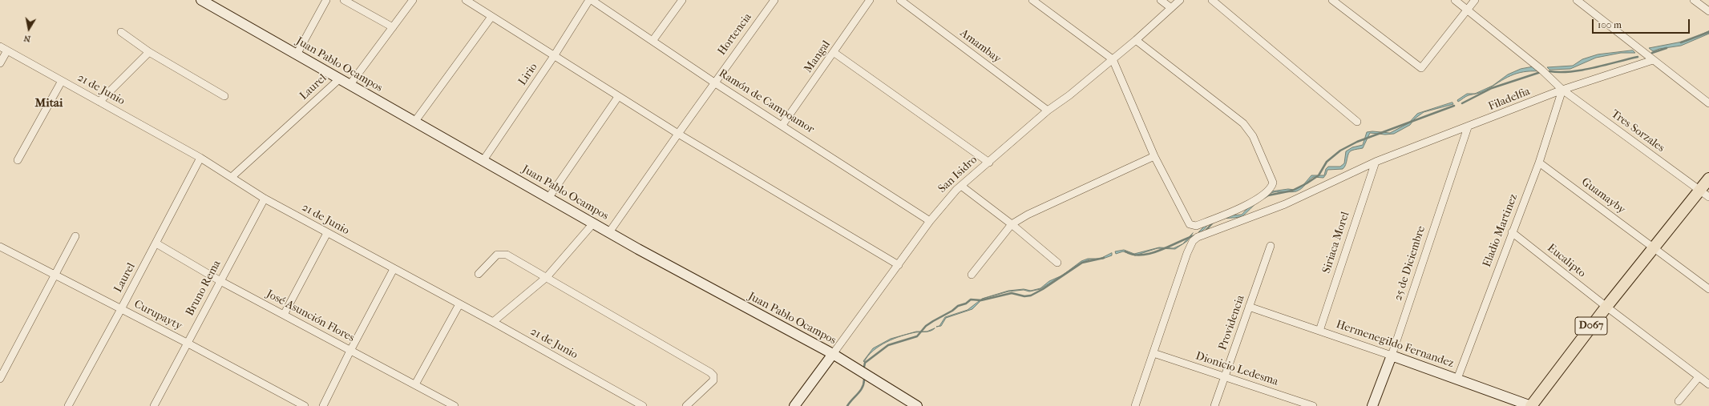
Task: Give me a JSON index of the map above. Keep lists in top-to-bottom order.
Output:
{
  "streets": {
    "main road": ["D067"],
    "street": [
      "Hortencia",
      "Amambay",
      "Mangal",
      "Juan Pablo Ocampos",
      "Lirio",
      "Laurel",
      "21 de Junio",
      "Filadelfia",
      "Ramón de Campoamor",
      "Tres Sorzales",
      "San Isidro",
      "Guamayby",
      "Eladio Martinez",
      "Siriaca Morel",
      "Eucalipto",
      "25 de Diciembre",
      "Bruno Rema",
      "Curupayty",
      "José Asunción Flores",
      "Providencia",
      "Hermenegildo Fernandez",
      "Dionicio Ledesma"
    ]
  },
  "crossings": [
    ["Hortencia", "Juan Pablo Ocampos"],
    ["Hortencia", "Ramón de Campoamor"],
    ["Amambay", "San Isidro"],
    ["Mangal", "Ramón de Campoamor"],
    ["Juan Pablo Ocampos", "Lirio"],
    ["Juan Pablo Ocampos", "Laurel"],
    ["Juan Pablo Ocampos", "San Isidro"],
    ["Lirio", "Ramón de Campoamor"],
    ["Laurel", "21 de Junio"],
    ["Laurel", "Curupayty"],
    ["Laurel", "José Asunción Flores"],
    ["21 de Junio", "Bruno Rema"],
    ["Filadelfia", "Tres Sorzales"],
    ["Filadelfia", "Eladio Martinez"],
    ["Filadelfia", "Siriaca Morel"],
    ["Filadelfia", "25 de Diciembre"],
    ["Filadelfia", "Dionicio Ledesma"],
    ["Ramón de Campoamor", "San Isidro"],
    ["Tres Sorzales", "Eladio Martinez"],
    ["Tres Sorzales", "D067"],
    ["Guamayby", "Eladio Martinez"],
    ["Guamayby", "D067"],
    ["Eladio Martinez", "Eucalipto"],
    ["Eladio Martinez", "Hermenegildo Fernandez"],
    ["Siriaca Morel", "Hermenegildo Fernandez"],
    ["Eucalipto", "D067"],
    ["25 de Diciembre", "Hermenegildo Fernandez"],
    ["Bruno Rema", "Curupayty"],
    ["Bruno Rema", "José Asunción Flores"],
    ["Providencia", "Hermenegildo Fernandez"],
    ["Providencia", "Dionicio Ledesma"],
    ["D067", "Hermenegildo Fernandez"]
  ],
  "districts": ["Mitai"],
  "scale_bar": "100 m",
  "north": "bottom"
}
